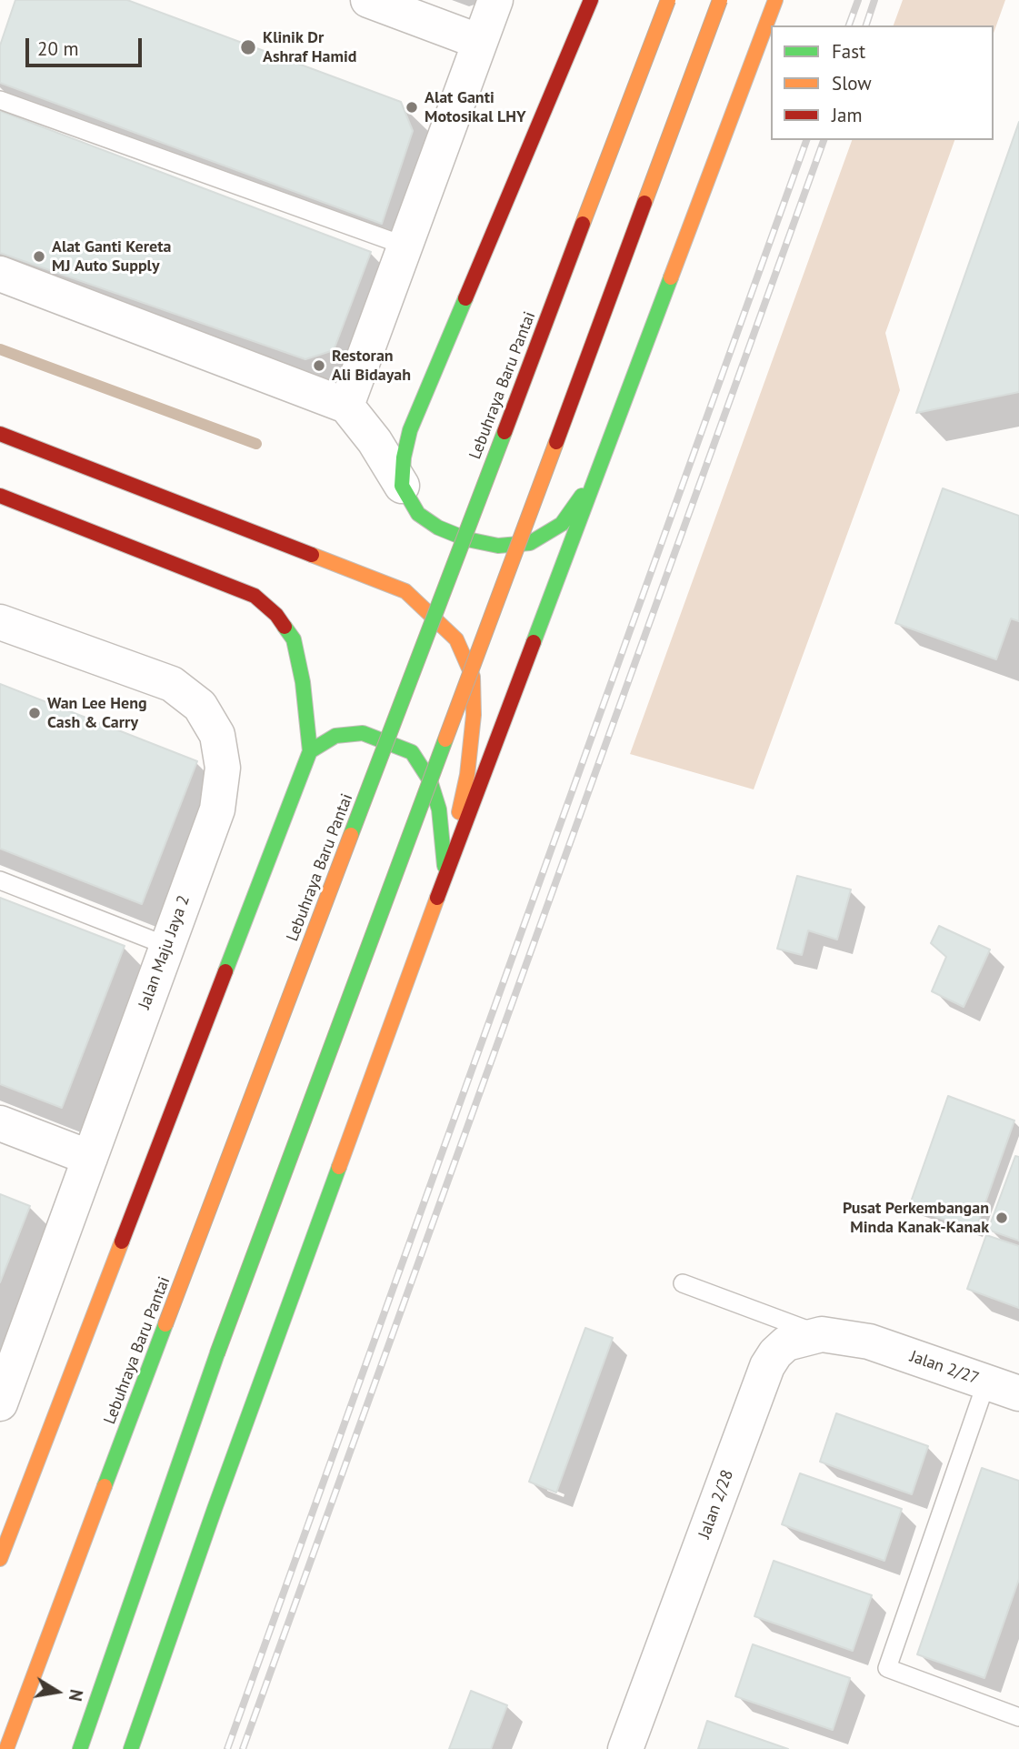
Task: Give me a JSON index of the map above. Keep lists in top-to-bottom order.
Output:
{
  "streets": {
    "main road": ["Lebuhraya Baru Pantai"],
    "street": ["Jalan Maju Jaya 2", "Jalan 2/27", "Jalan 2/28"]
  },
  "crossings": [
    ["Jalan 2/27", "Jalan 2/28"]
  ],
  "places": [
    "Klinik Dr Ashraf Hamid",
    "Alat Ganti Motosikal LHY",
    "Alat Ganti Kereta MJ Auto Supply",
    "Restoran Ali Bidayah",
    "Wan Lee Heng Cash & Carry",
    "Pusat Perkembangan Minda Kanak-Kanak"
  ],
  "legend": ["Fast", "Slow", "Jam"],
  "scale_bar": "20 m",
  "north": "right"
}
